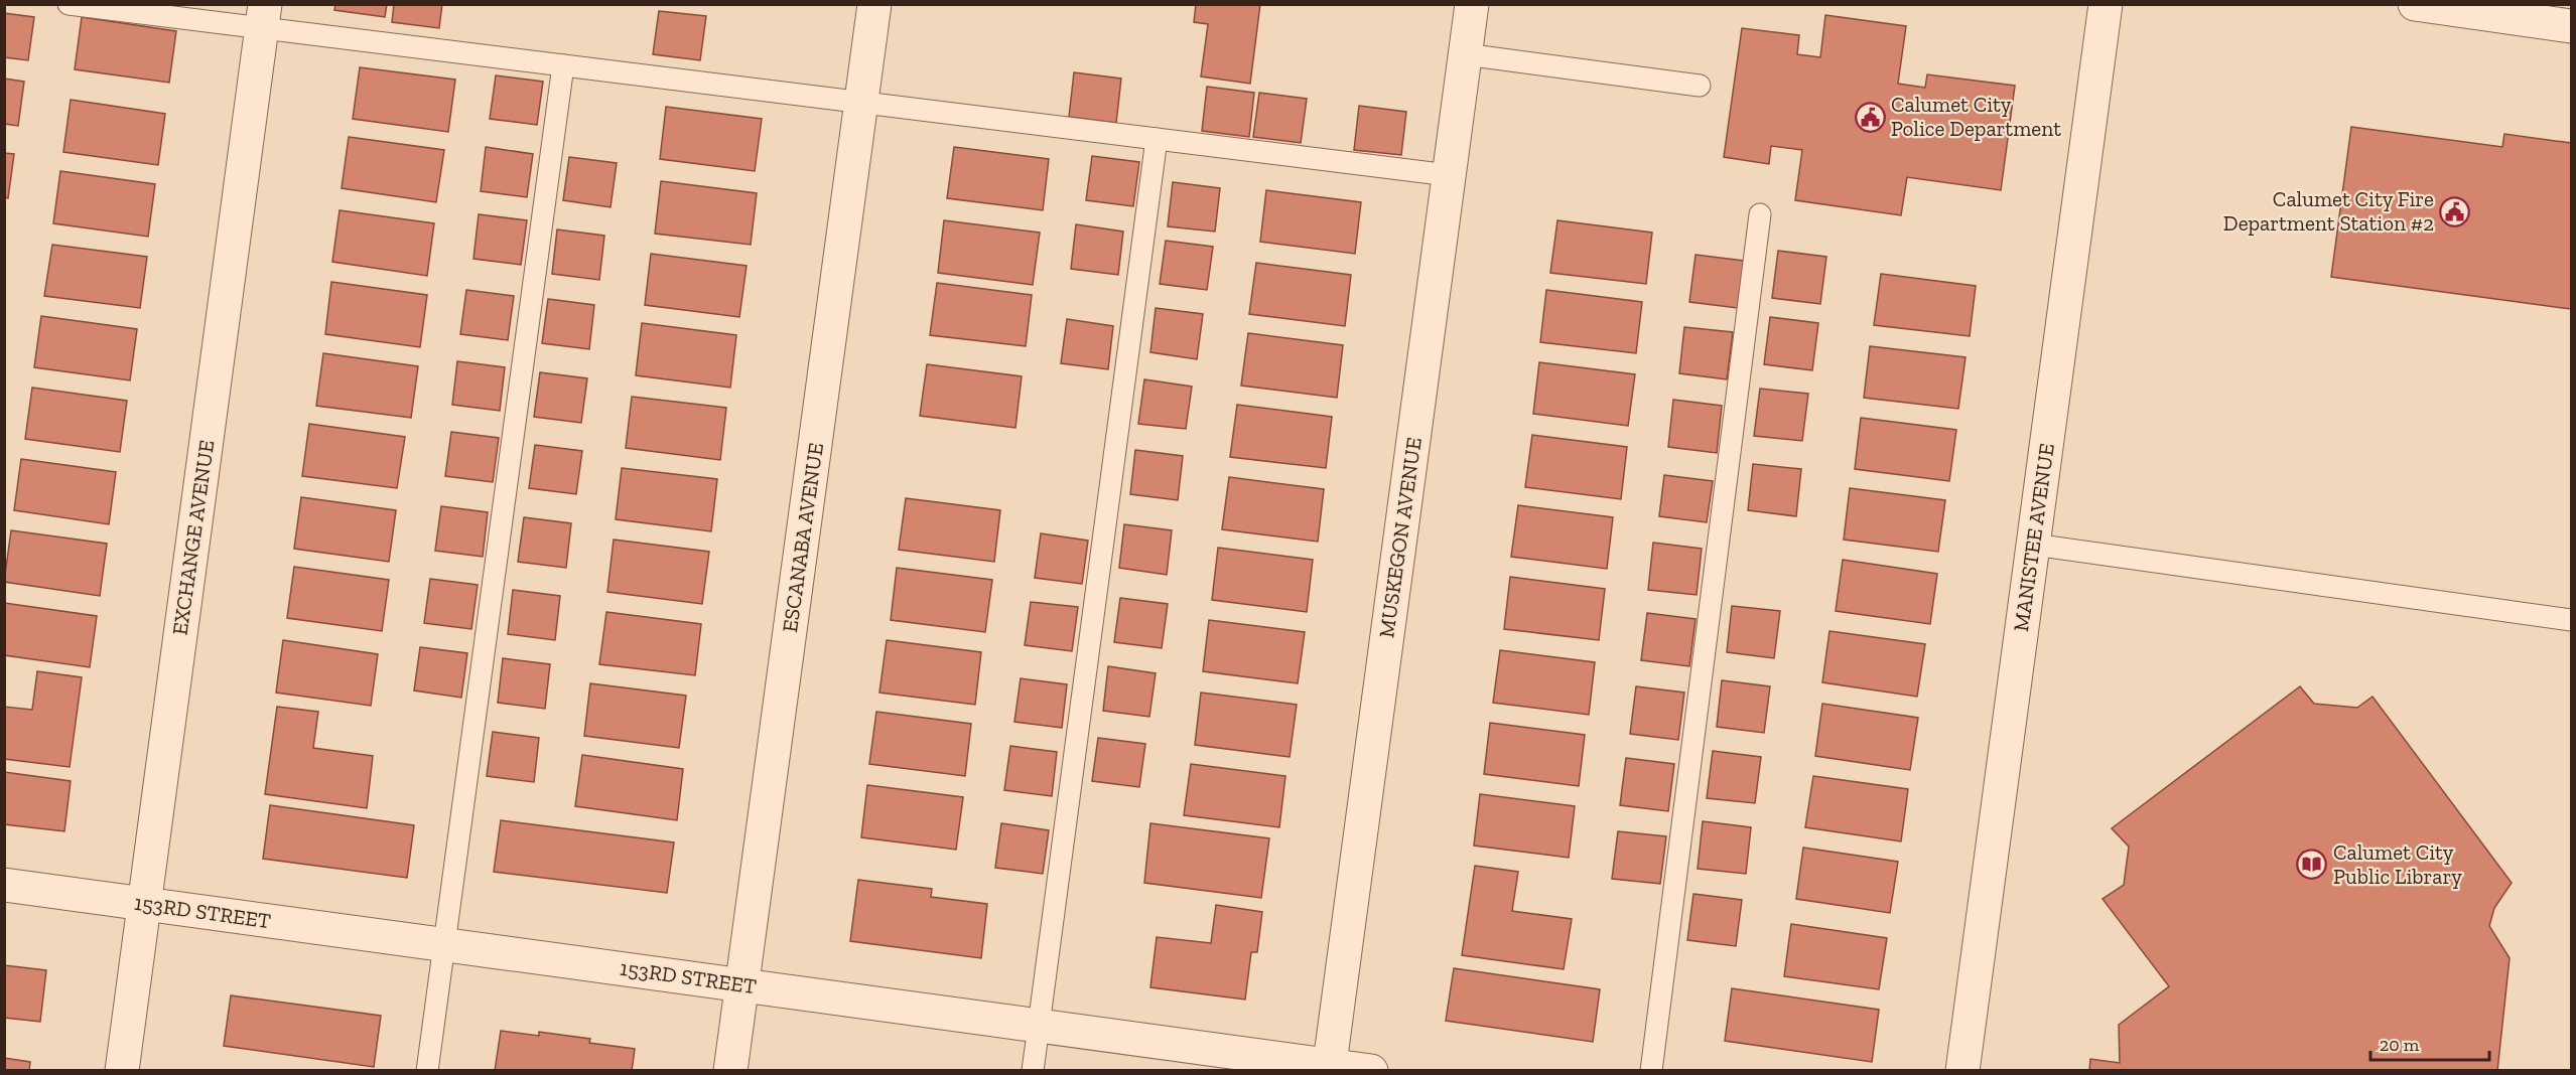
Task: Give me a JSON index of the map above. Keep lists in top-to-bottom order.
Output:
{
  "streets": {
    "street": [
      "EXCHANGE AVENUE",
      "ESCANABA AVENUE",
      "MUSKEGON AVENUE",
      "MANISTEE AVENUE",
      "153RD STREET"
    ]
  },
  "crossings": [
    ["EXCHANGE AVENUE", "153RD STREET"],
    ["ESCANABA AVENUE", "153RD STREET"],
    ["MUSKEGON AVENUE", "153RD STREET"]
  ],
  "places": {
    "public building": ["Calumet City Police Department", "Calumet City Fire Department Station #2"],
    "library": ["Calumet City Public Library"]
  },
  "scale_bar": "20 m"
}
